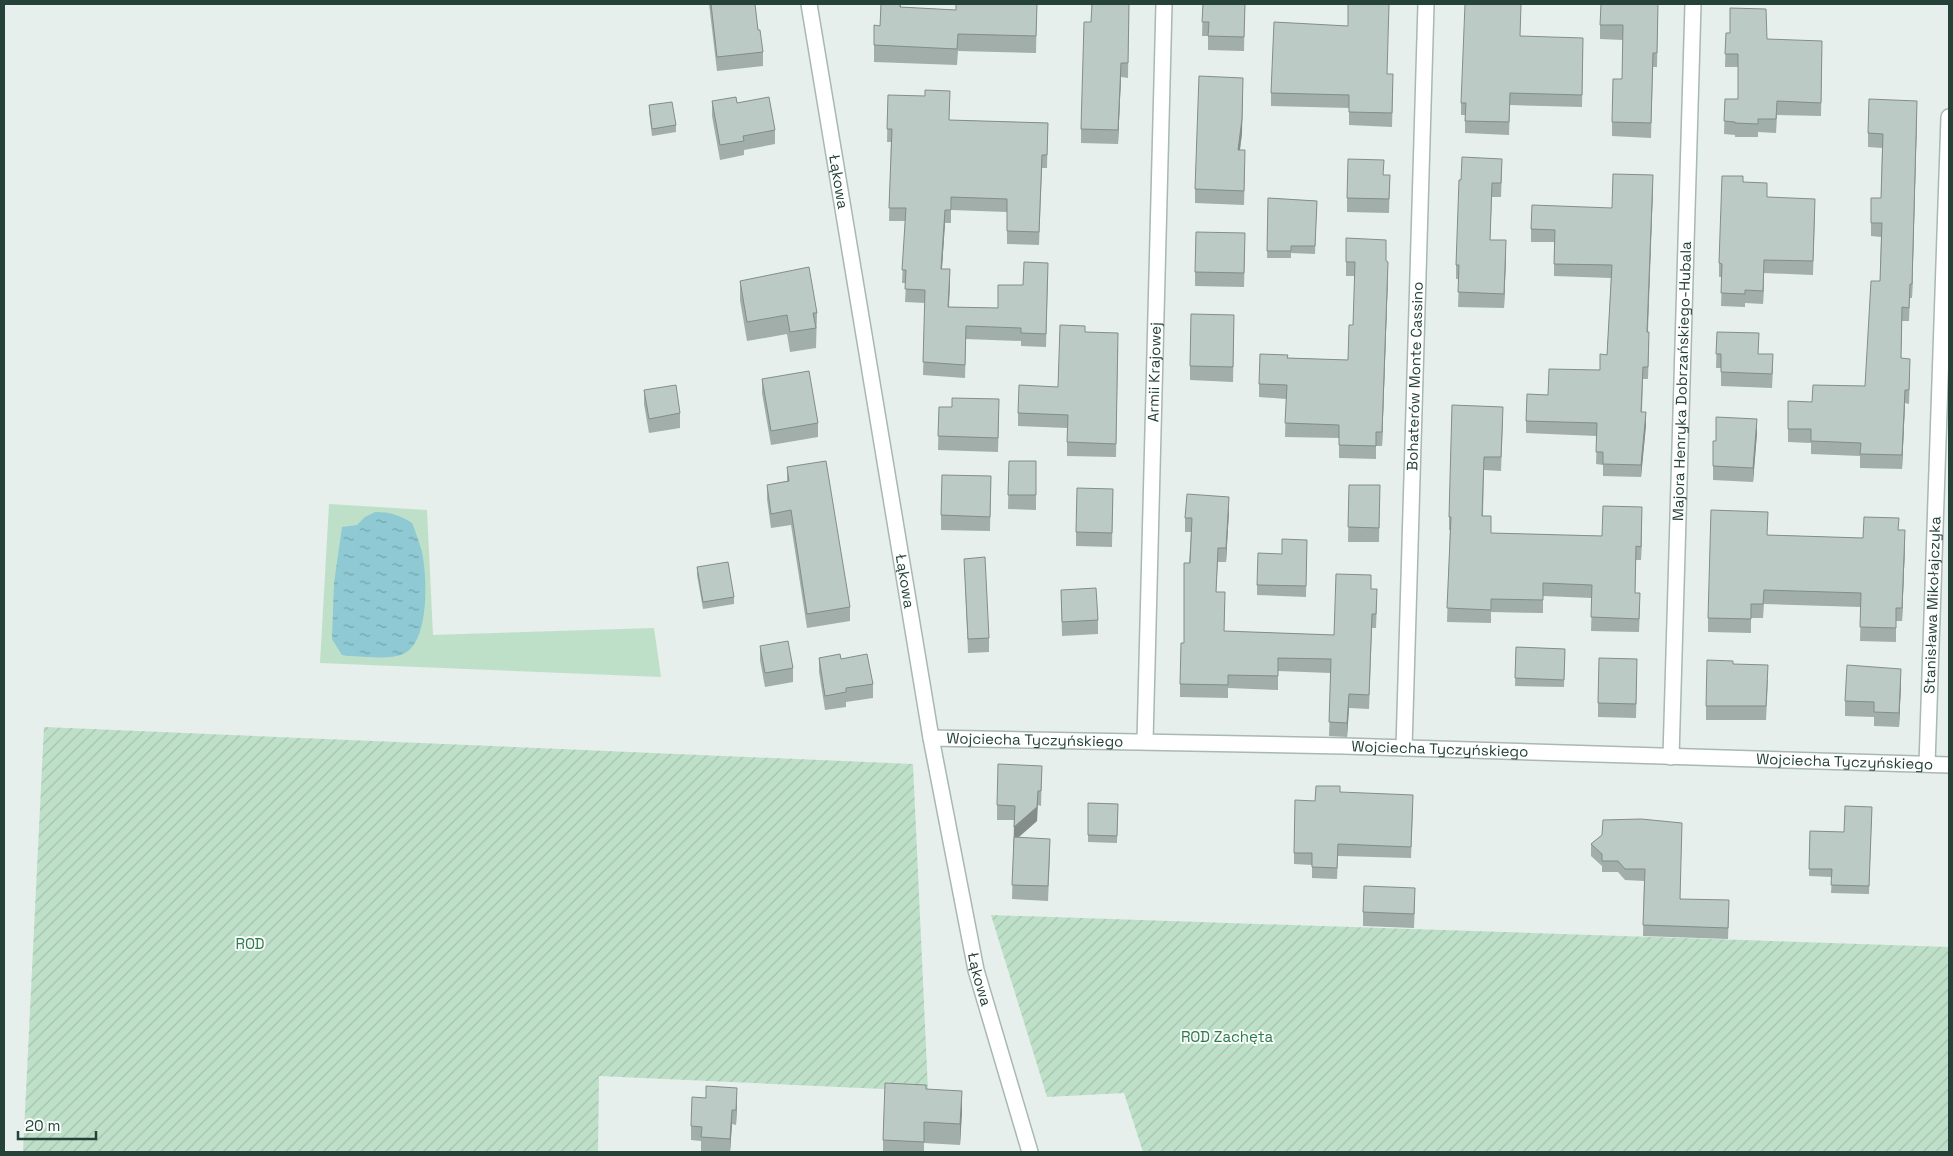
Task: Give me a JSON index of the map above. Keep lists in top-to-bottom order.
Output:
{
  "streets": {
    "street": [
      "Łąkowa",
      "Armii Krajowej",
      "Bohaterów Monte Cassino",
      "Majora Henryka Dobrzańskiego-Hubala",
      "Stanisława Mikołajczyka",
      "Wojciecha Tyczyńskiego"
    ]
  },
  "crossings": [
    ["Łąkowa", "Wojciecha Tyczyńskiego"],
    ["Armii Krajowej", "Wojciecha Tyczyńskiego"],
    ["Bohaterów Monte Cassino", "Wojciecha Tyczyńskiego"],
    ["Majora Henryka Dobrzańskiego-Hubala", "Wojciecha Tyczyńskiego"],
    ["Stanisława Mikołajczyka", "Wojciecha Tyczyńskiego"]
  ],
  "parks": ["ROD", "ROD Zachęta"],
  "scale_bar": "20 m"
}
